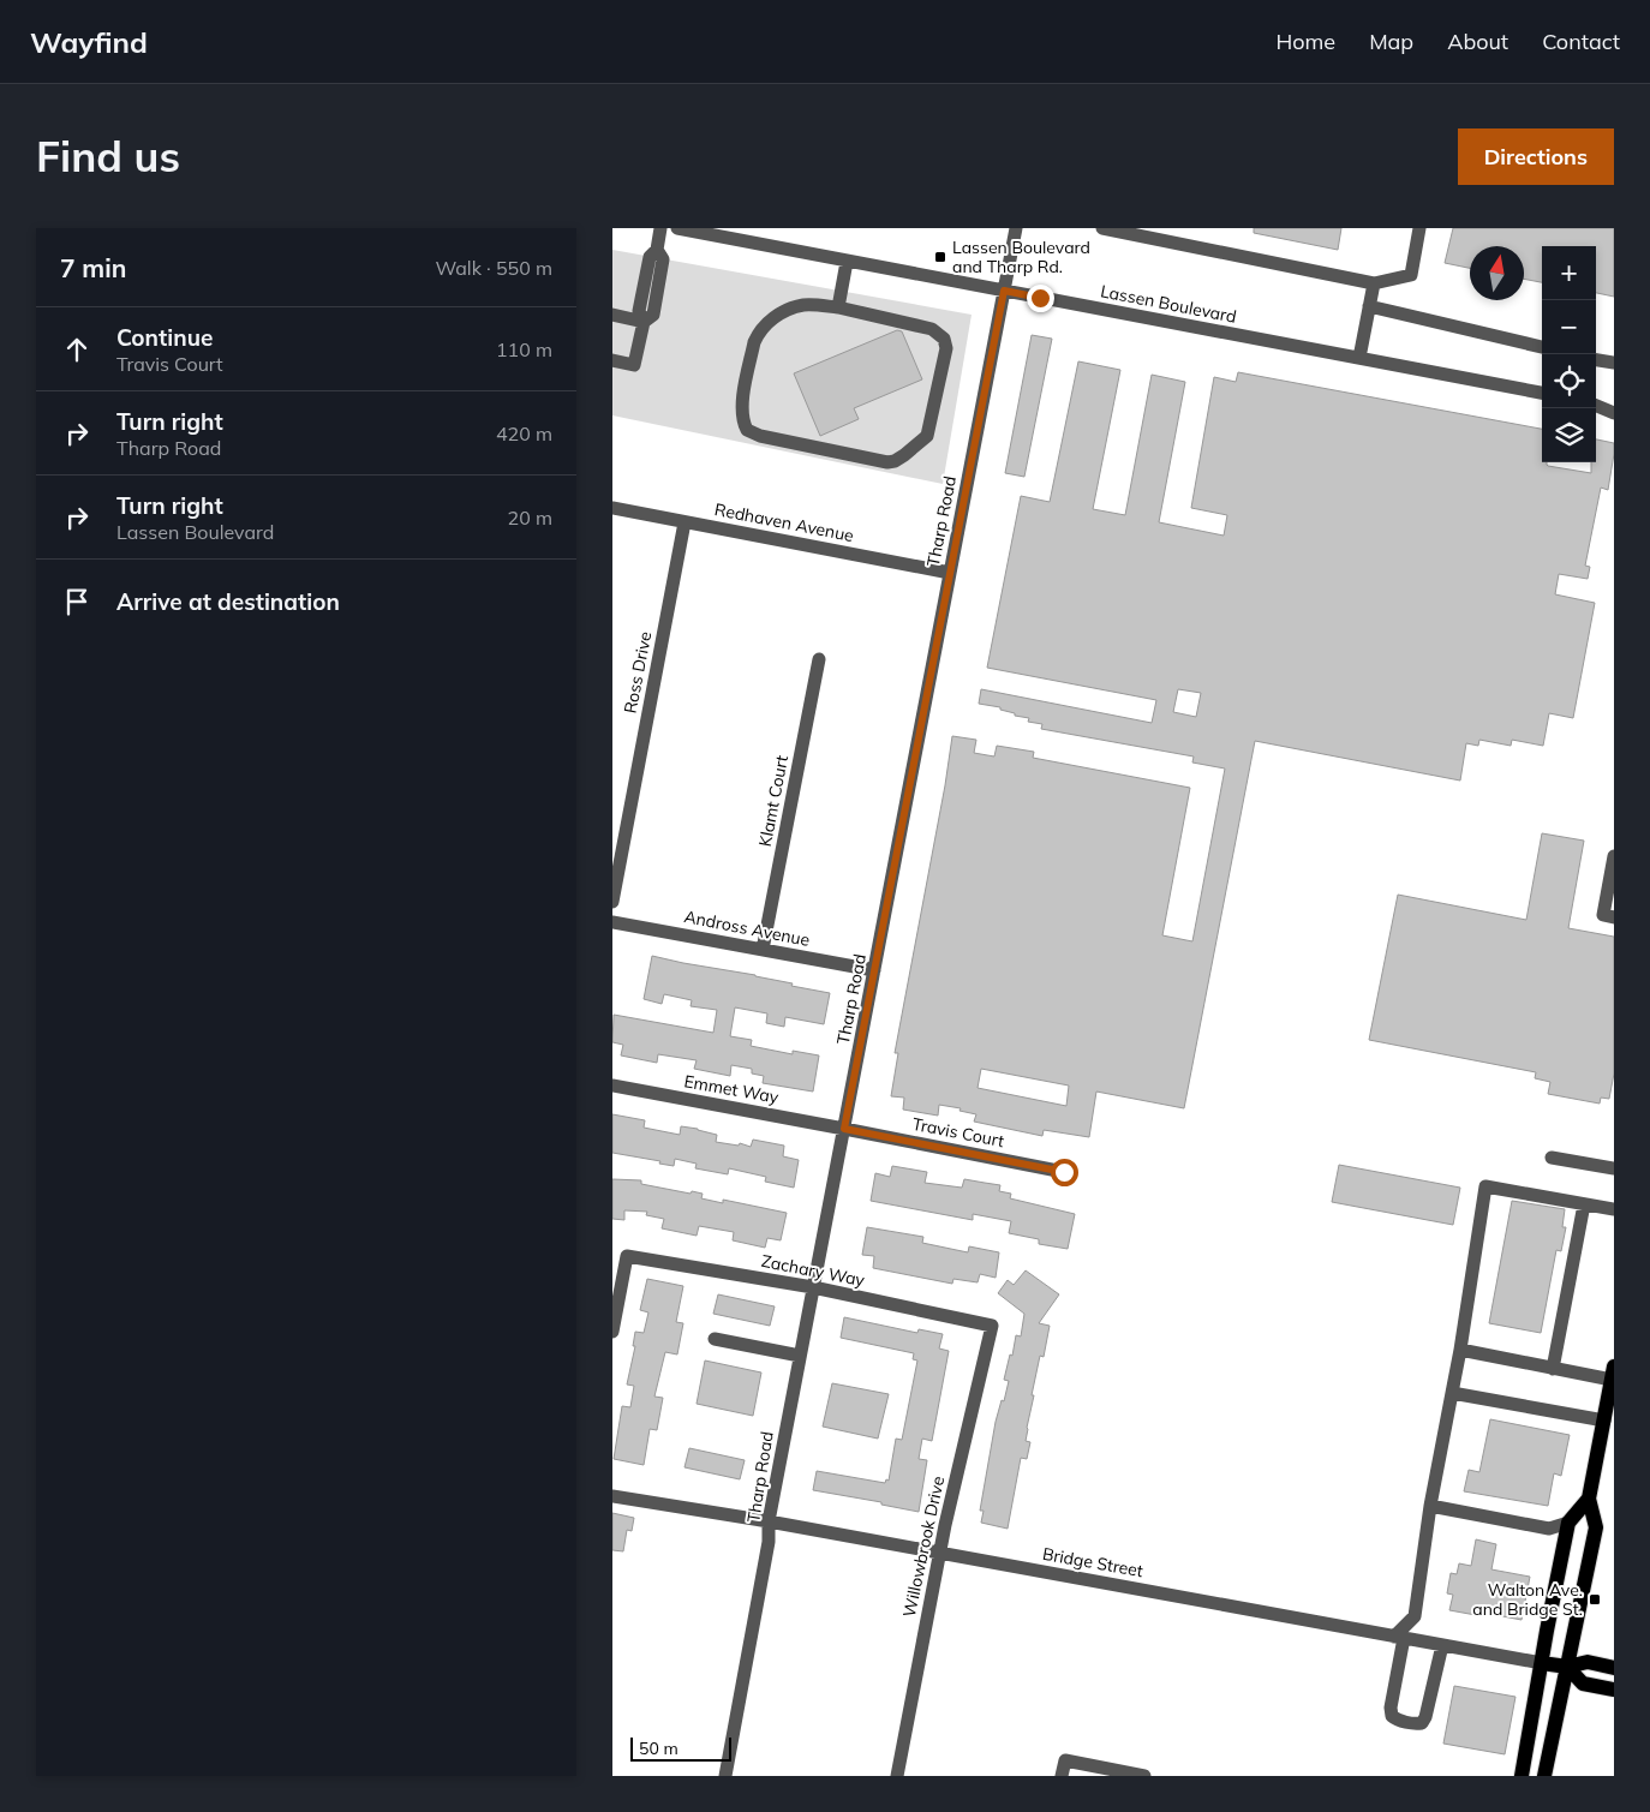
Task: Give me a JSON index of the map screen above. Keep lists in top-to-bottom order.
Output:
{
  "streets": {
    "main road": ["Bridge Street"],
    "street": [
      "Lassen Boulevard",
      "Tharp Road",
      "Redhaven Avenue",
      "Ross Drive",
      "Klamt Court",
      "Andross Avenue",
      "Emmet Way",
      "Travis Court",
      "Zachary Way",
      "Willowbrook Drive"
    ]
  },
  "crossings": [
    ["Lassen Boulevard", "Tharp Road"],
    ["Tharp Road", "Redhaven Avenue"],
    ["Tharp Road", "Andross Avenue"],
    ["Tharp Road", "Emmet Way"],
    ["Tharp Road", "Travis Court"],
    ["Tharp Road", "Zachary Way"],
    ["Tharp Road", "Bridge Street"],
    ["Redhaven Avenue", "Ross Drive"],
    ["Klamt Court", "Andross Avenue"],
    ["Emmet Way", "Travis Court"],
    ["Zachary Way", "Willowbrook Drive"],
    ["Willowbrook Drive", "Bridge Street"]
  ],
  "places": {
    "transit": ["Lassen Boulevard and Tharp Rd.", "Walton Ave. and Bridge St."]
  },
  "scale_bar": "50 m",
  "north": "top",
  "page": {
    "header": "Wayfind",
    "nav": [
      "Home",
      "Map",
      "About",
      "Contact"
    ],
    "buttons": "Directions",
    "title": "Find us",
    "heading": ["7 min", "Walk · 550 m"],
    "map_buttons": ["+", "−"],
    "list": [
      ["Continue", "Travis Court", "110 m"],
      ["Turn right", "Tharp Road", "420 m"],
      ["Turn right", "Lassen Boulevard", "20 m"],
      "Arrive at destination"
    ],
    "scale": "50 m"
  }
}
